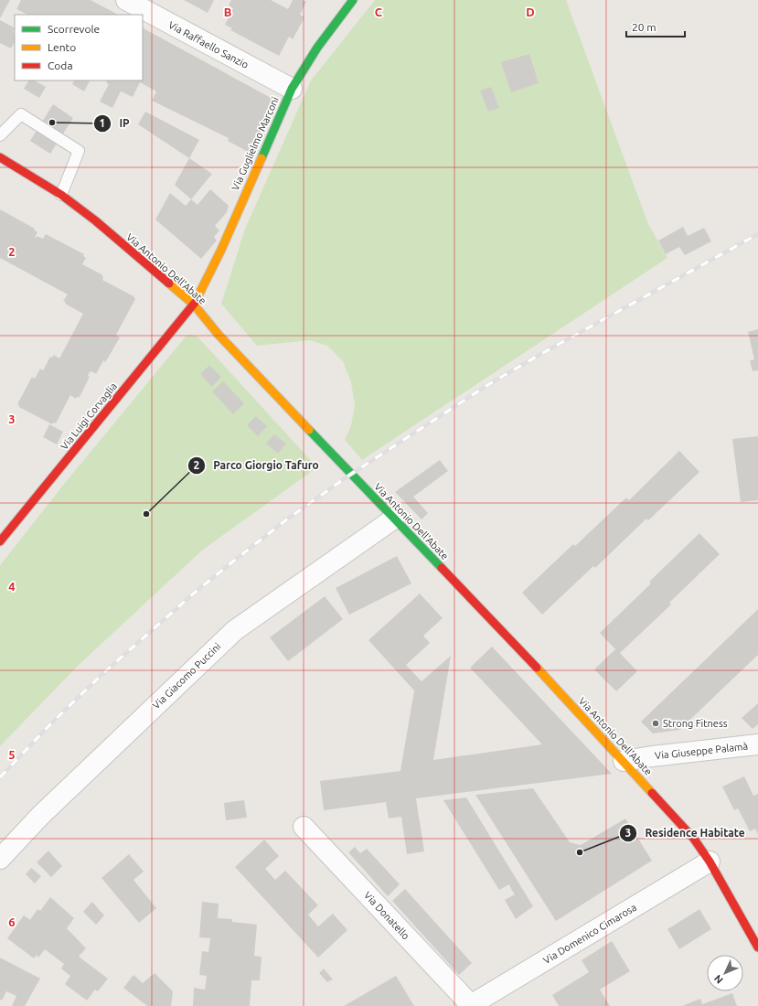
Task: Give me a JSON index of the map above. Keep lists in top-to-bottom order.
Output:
{
  "streets": {
    "main road": ["Via Guglielmo Marconi", "Via Antonio Dell'Abate", "Via Luigi Corvaglia"],
    "street": [
      "Via Raffaello Sanzio",
      "Via Giacomo Puccini",
      "Via Giuseppe Palamà",
      "Via Donatello",
      "Via Domenico Cimarosa"
    ]
  },
  "crossings": [
    ["Via Raffaello Sanzio", "Via Guglielmo Marconi"],
    ["Via Guglielmo Marconi", "Via Antonio Dell'Abate"],
    ["Via Guglielmo Marconi", "Via Luigi Corvaglia"],
    ["Via Antonio Dell'Abate", "Via Luigi Corvaglia"],
    ["Via Antonio Dell'Abate", "Via Giacomo Puccini"],
    ["Via Antonio Dell'Abate", "Via Giuseppe Palamà"],
    ["Via Antonio Dell'Abate", "Via Domenico Cimarosa"],
    ["Via Donatello", "Via Domenico Cimarosa"]
  ],
  "places": [
    "IP",
    "Parco Giorgio Tafuro",
    "Strong Fitness",
    "Residence Habitate"
  ],
  "legend": ["Scorrevole", "Lento", "Coda"],
  "scale_bar": "20 m",
  "north": "bottom left",
  "grid": {
    "columns": ["B", "C", "D"],
    "rows": [
      "2",
      "3",
      "4",
      "5",
      "6"
    ]
  }
}
